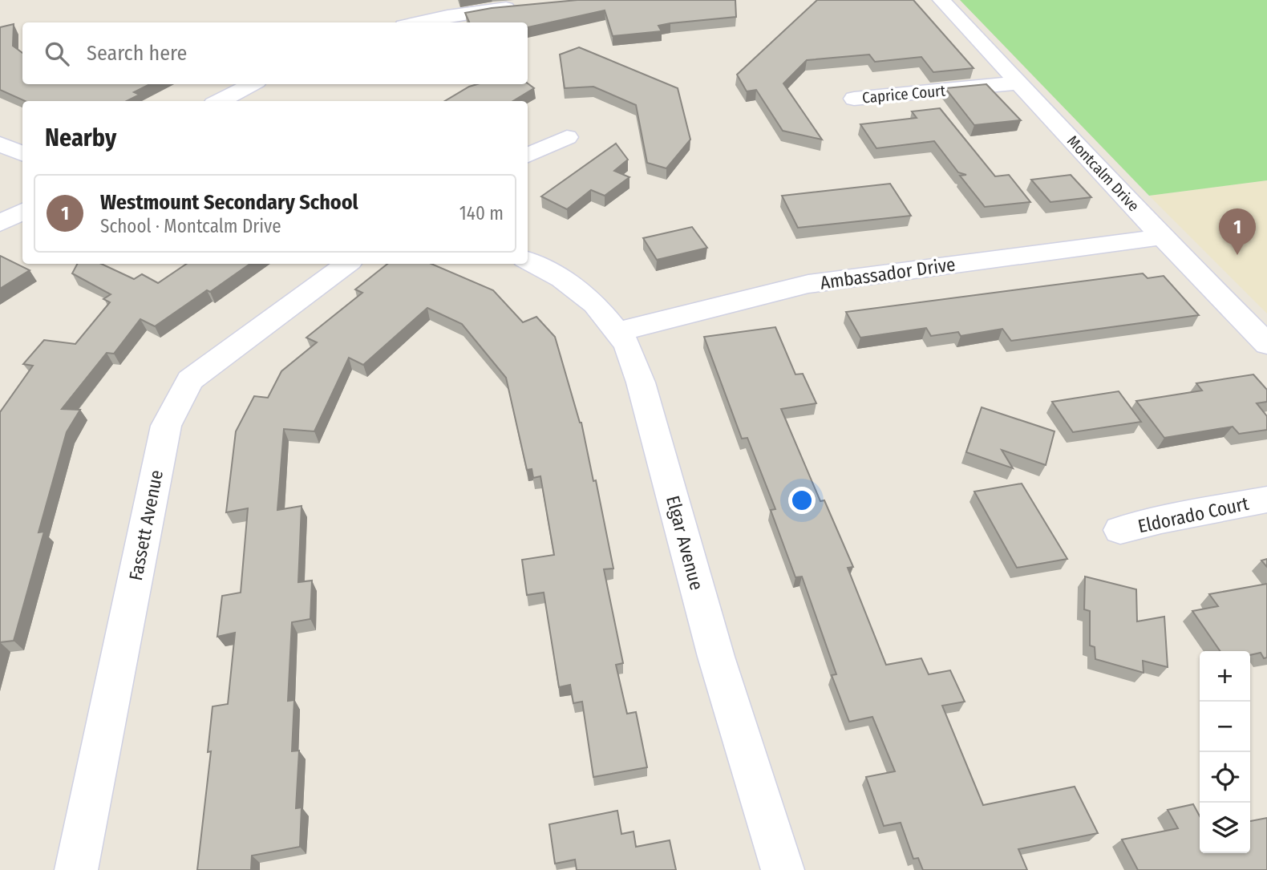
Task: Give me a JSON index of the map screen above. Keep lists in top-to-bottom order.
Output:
{
  "streets": {
    "street": [
      "Caprice Court",
      "Montcalm Drive",
      "Ambassador Drive",
      "Eldorado Court",
      "Fassett Avenue",
      "Elgar Avenue"
    ]
  },
  "crossings": [
    ["Caprice Court", "Montcalm Drive"],
    ["Montcalm Drive", "Ambassador Drive"],
    ["Ambassador Drive", "Elgar Avenue"]
  ],
  "page": {
    "search": "Search here",
    "heading": "Nearby",
    "list": [
      {
        "mark": "1",
        "name": "Westmount Secondary School",
        "note": "School · Montcalm Drive",
        "value": "140 m"
      }
    ],
    "pins": "1",
    "map_buttons": ["+", "−"]
  }
}
